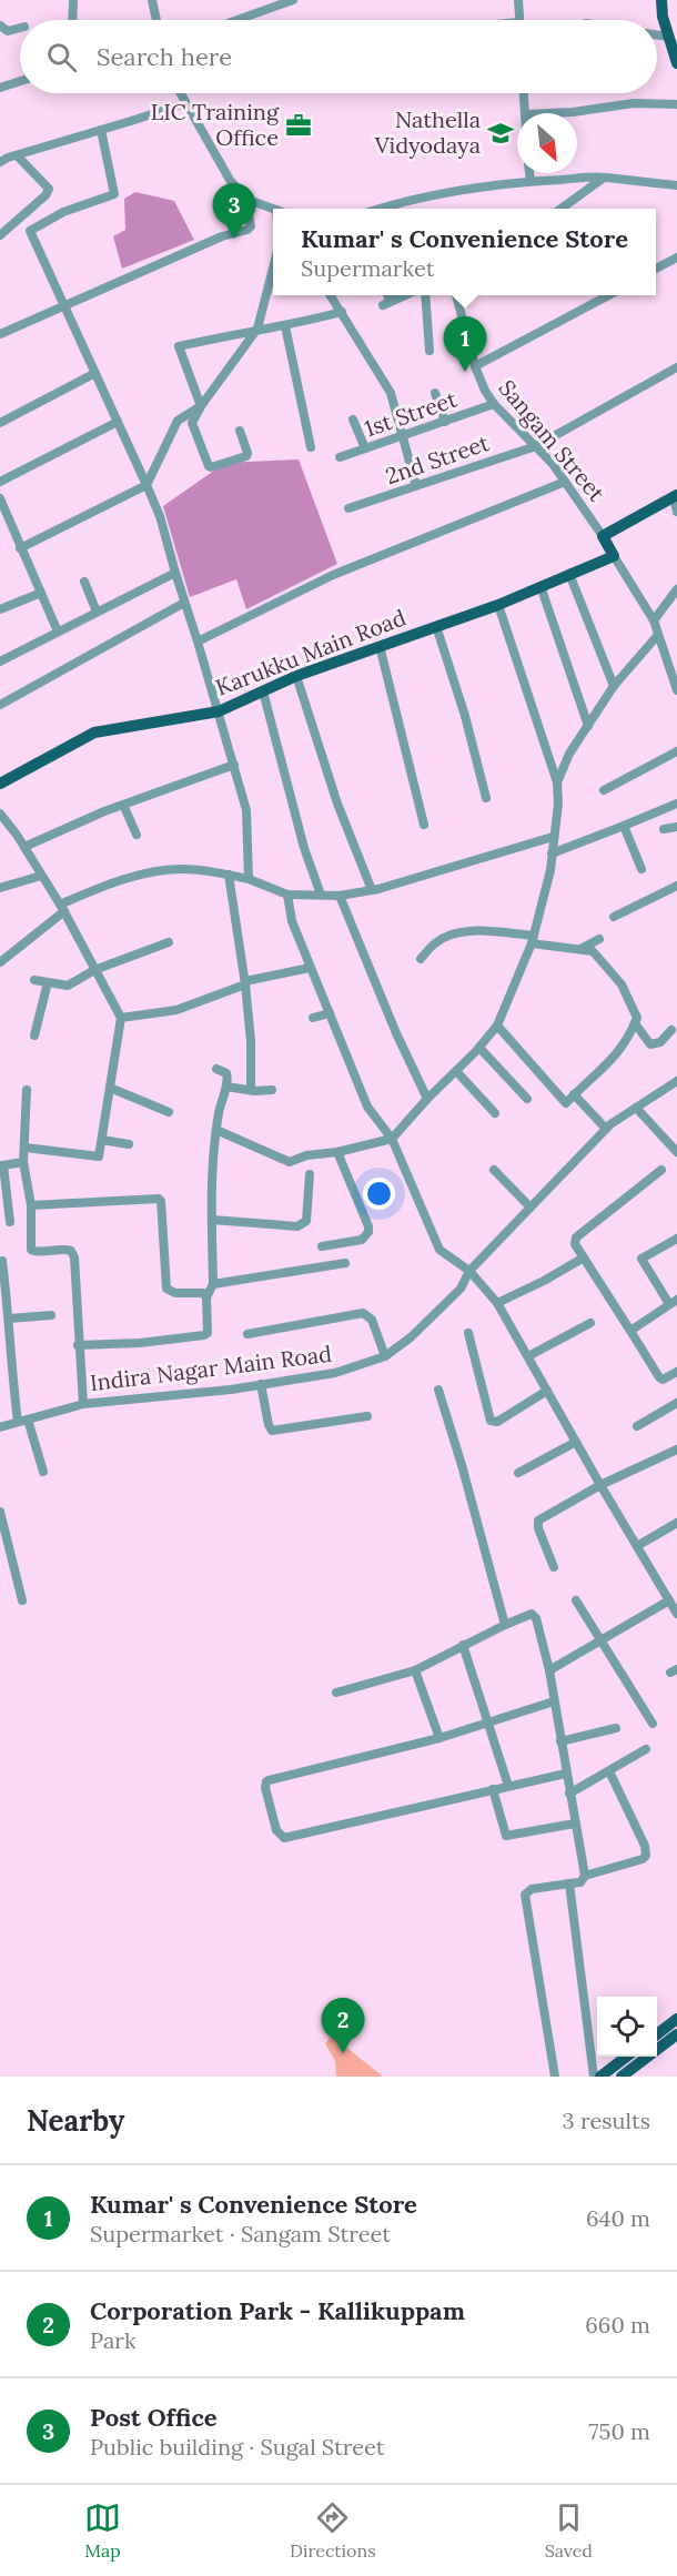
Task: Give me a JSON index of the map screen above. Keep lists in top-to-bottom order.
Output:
{
  "streets": {
    "main road": ["Karukku Main Road"],
    "street": [
      "1st Street",
      "Sangam Street",
      "2nd Street",
      "Indira Nagar Main Road"
    ]
  },
  "crossings": [
    ["1st Street", "Sangam Street"],
    ["Sangam Street", "2nd Street"]
  ],
  "places": {
    "office": ["LIC Training Office"],
    "school or university": ["Nathella Vidyodaya"]
  },
  "north": "bottom right",
  "page": {
    "search": "Search here",
    "pins": ["3", "1", "2"],
    "popup": ["Kumar' s Convenience Store", "Supermarket"],
    "heading": ["Nearby", "3 results"],
    "list": [
      {
        "mark": "1",
        "name": "Kumar' s Convenience Store",
        "note": "Supermarket · Sangam Street",
        "value": "640 m"
      },
      {
        "mark": "2",
        "name": "Corporation Park - Kallikuppam",
        "note": "Park",
        "value": "660 m"
      },
      {
        "mark": "3",
        "name": "Post Office",
        "note": "Public building · Sugal Street",
        "value": "750 m"
      }
    ],
    "nav": ["Map", "Directions", "Saved"]
  }
}
